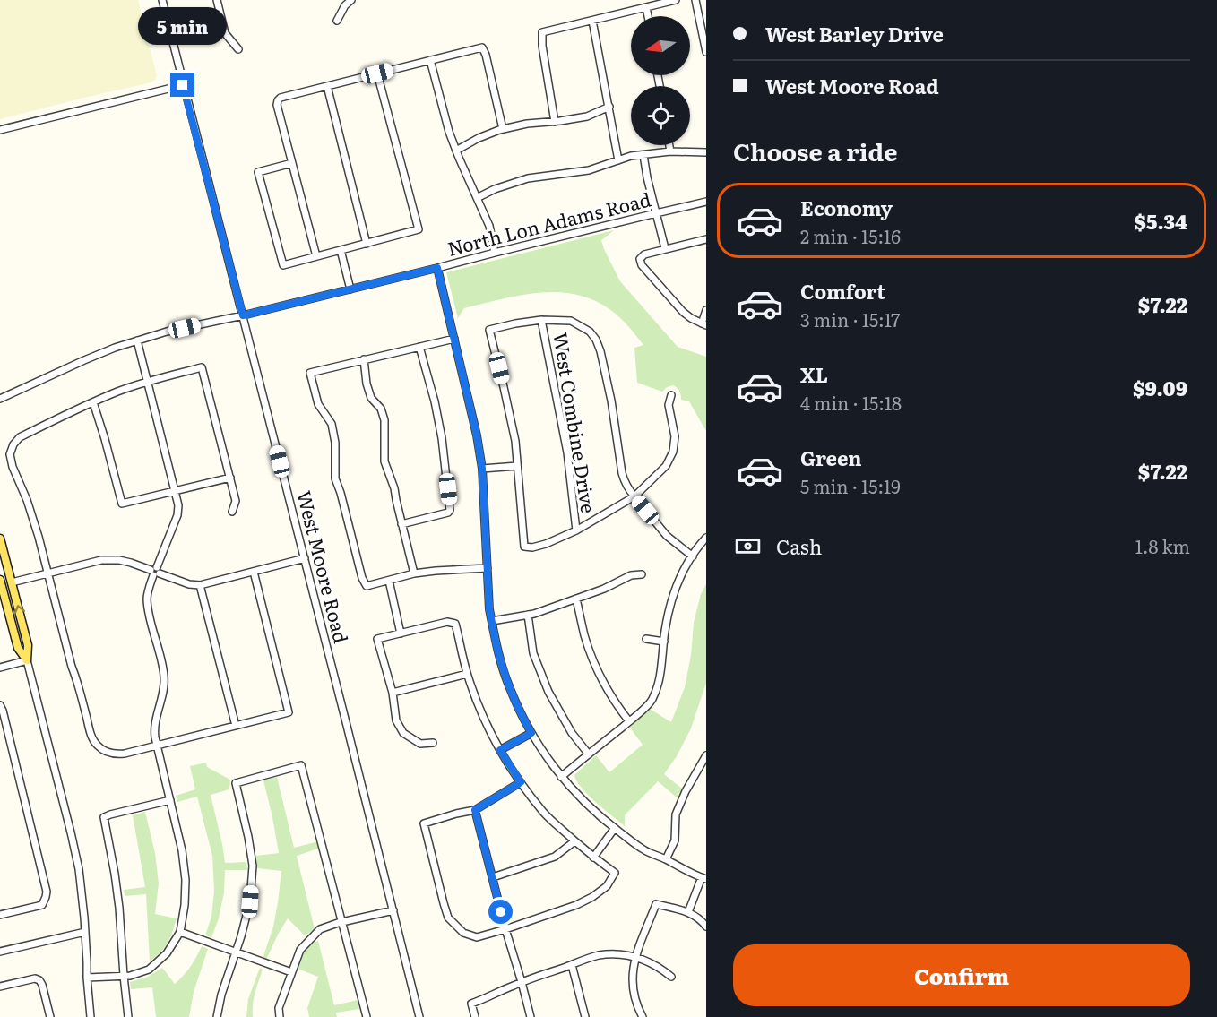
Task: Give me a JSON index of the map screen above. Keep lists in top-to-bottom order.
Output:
{
  "streets": {
    "street": ["North Lon Adams Road", "West Combine Drive", "West Moore Road"]
  },
  "crossings": [
    ["North Lon Adams Road", "West Moore Road"]
  ],
  "north": "left",
  "page": {
    "banner": ["West Barley Drive", "West Moore Road"],
    "bubble": "5 min",
    "heading": "Choose a ride",
    "list": [
      {
        "name": "Economy",
        "note": "2 min · 15:16",
        "value": "$5.34"
      },
      {
        "name": "Comfort",
        "note": "3 min · 15:17",
        "value": "$7.22"
      },
      {
        "name": "XL",
        "note": "4 min · 15:18",
        "value": "$9.09"
      },
      {
        "name": "Green",
        "note": "5 min · 15:19",
        "value": "$7.22"
      }
    ],
    "pay": ["Cash", "1.8 km"],
    "buttons": "Confirm"
  }
}
